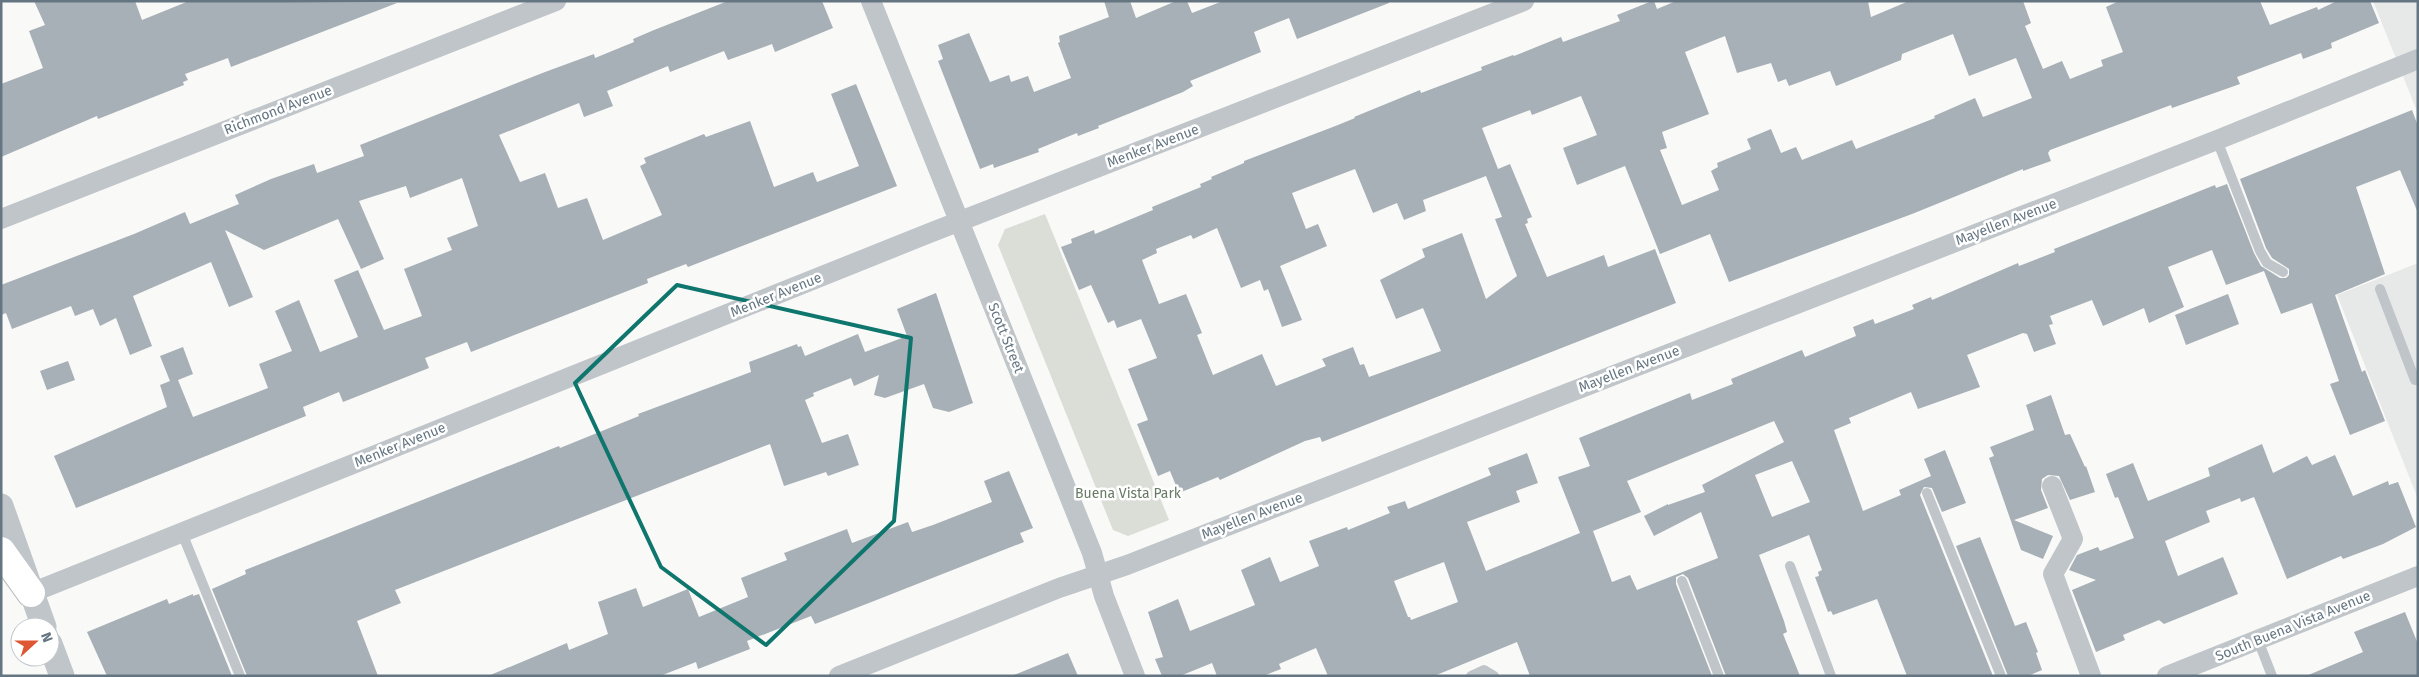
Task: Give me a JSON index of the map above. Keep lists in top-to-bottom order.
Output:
{
  "streets": {
    "street": [
      "Richmond Avenue",
      "Menker Avenue",
      "Mayellen Avenue",
      "Scott Street",
      "South Buena Vista Avenue"
    ]
  },
  "crossings": [
    ["Menker Avenue", "Scott Street"],
    ["Mayellen Avenue", "Scott Street"]
  ],
  "parks": ["Buena Vista Park"],
  "north": "right"
}
